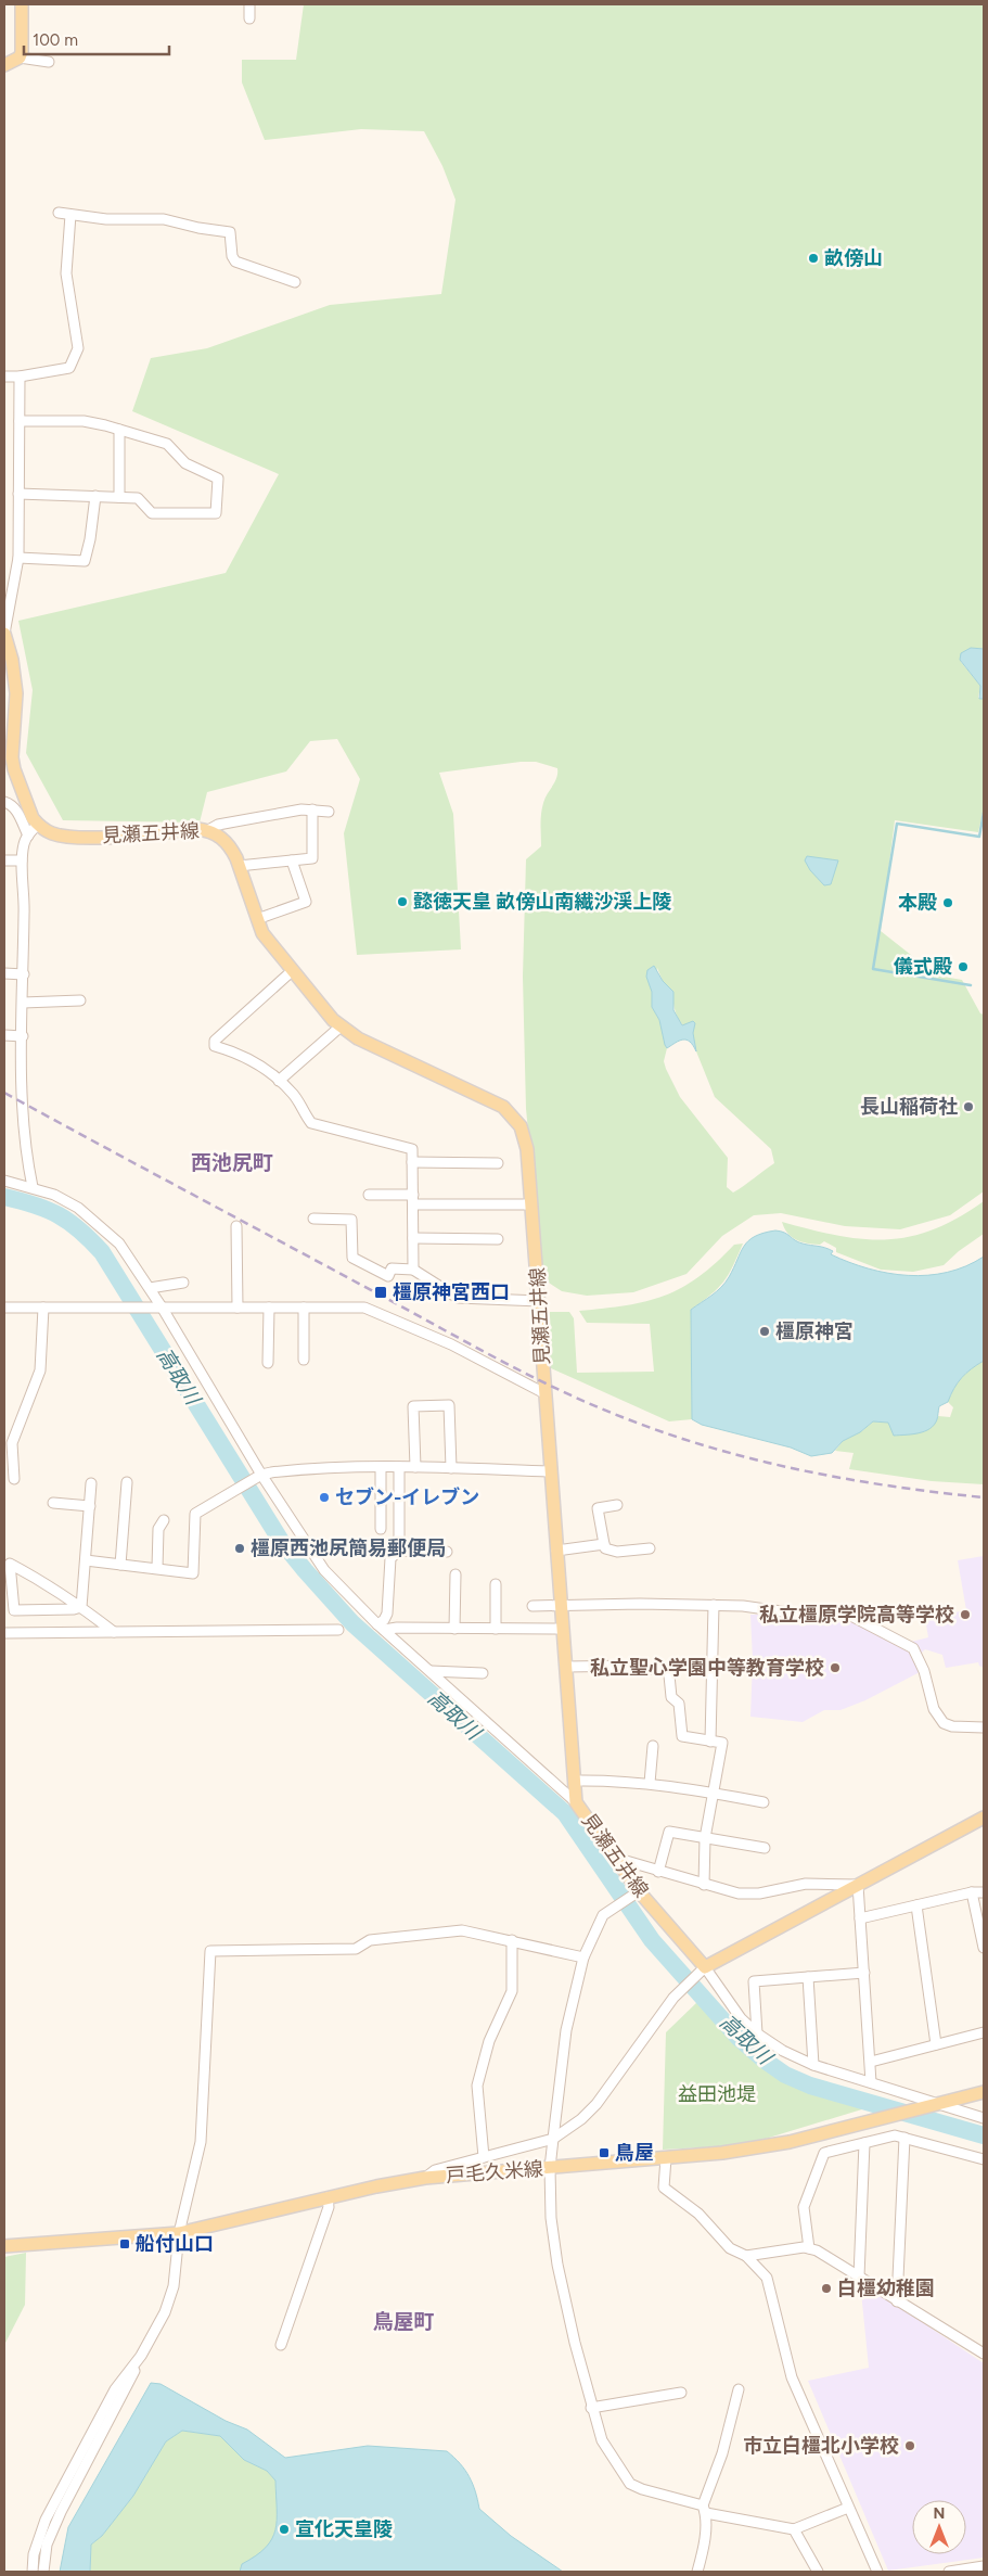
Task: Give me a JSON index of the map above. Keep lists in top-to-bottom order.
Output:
{
  "streets": {
    "main road": ["見瀬五井線", "戸毛久米線"]
  },
  "districts": ["西池尻町", "鳥屋町"],
  "water": ["高取川"],
  "parks": ["益田池堤"],
  "places": {
    "other": [
      "畝傍山",
      "懿徳天皇 畝傍山南繊沙渓上陵",
      "本殿",
      "儀式殿",
      "長山稲荷社",
      "橿原神宮",
      "セブン-イレブン",
      "橿原西池尻簡易郵便局",
      "私立橿原学院高等学校",
      "私立聖心学園中等教育学校",
      "白橿幼稚園",
      "市立白橿北小学校",
      "宣化天皇陵"
    ],
    "transit": ["橿原神宮西口", "鳥屋", "船付山口"]
  },
  "scale_bar": "100 m",
  "north": "top"
}
